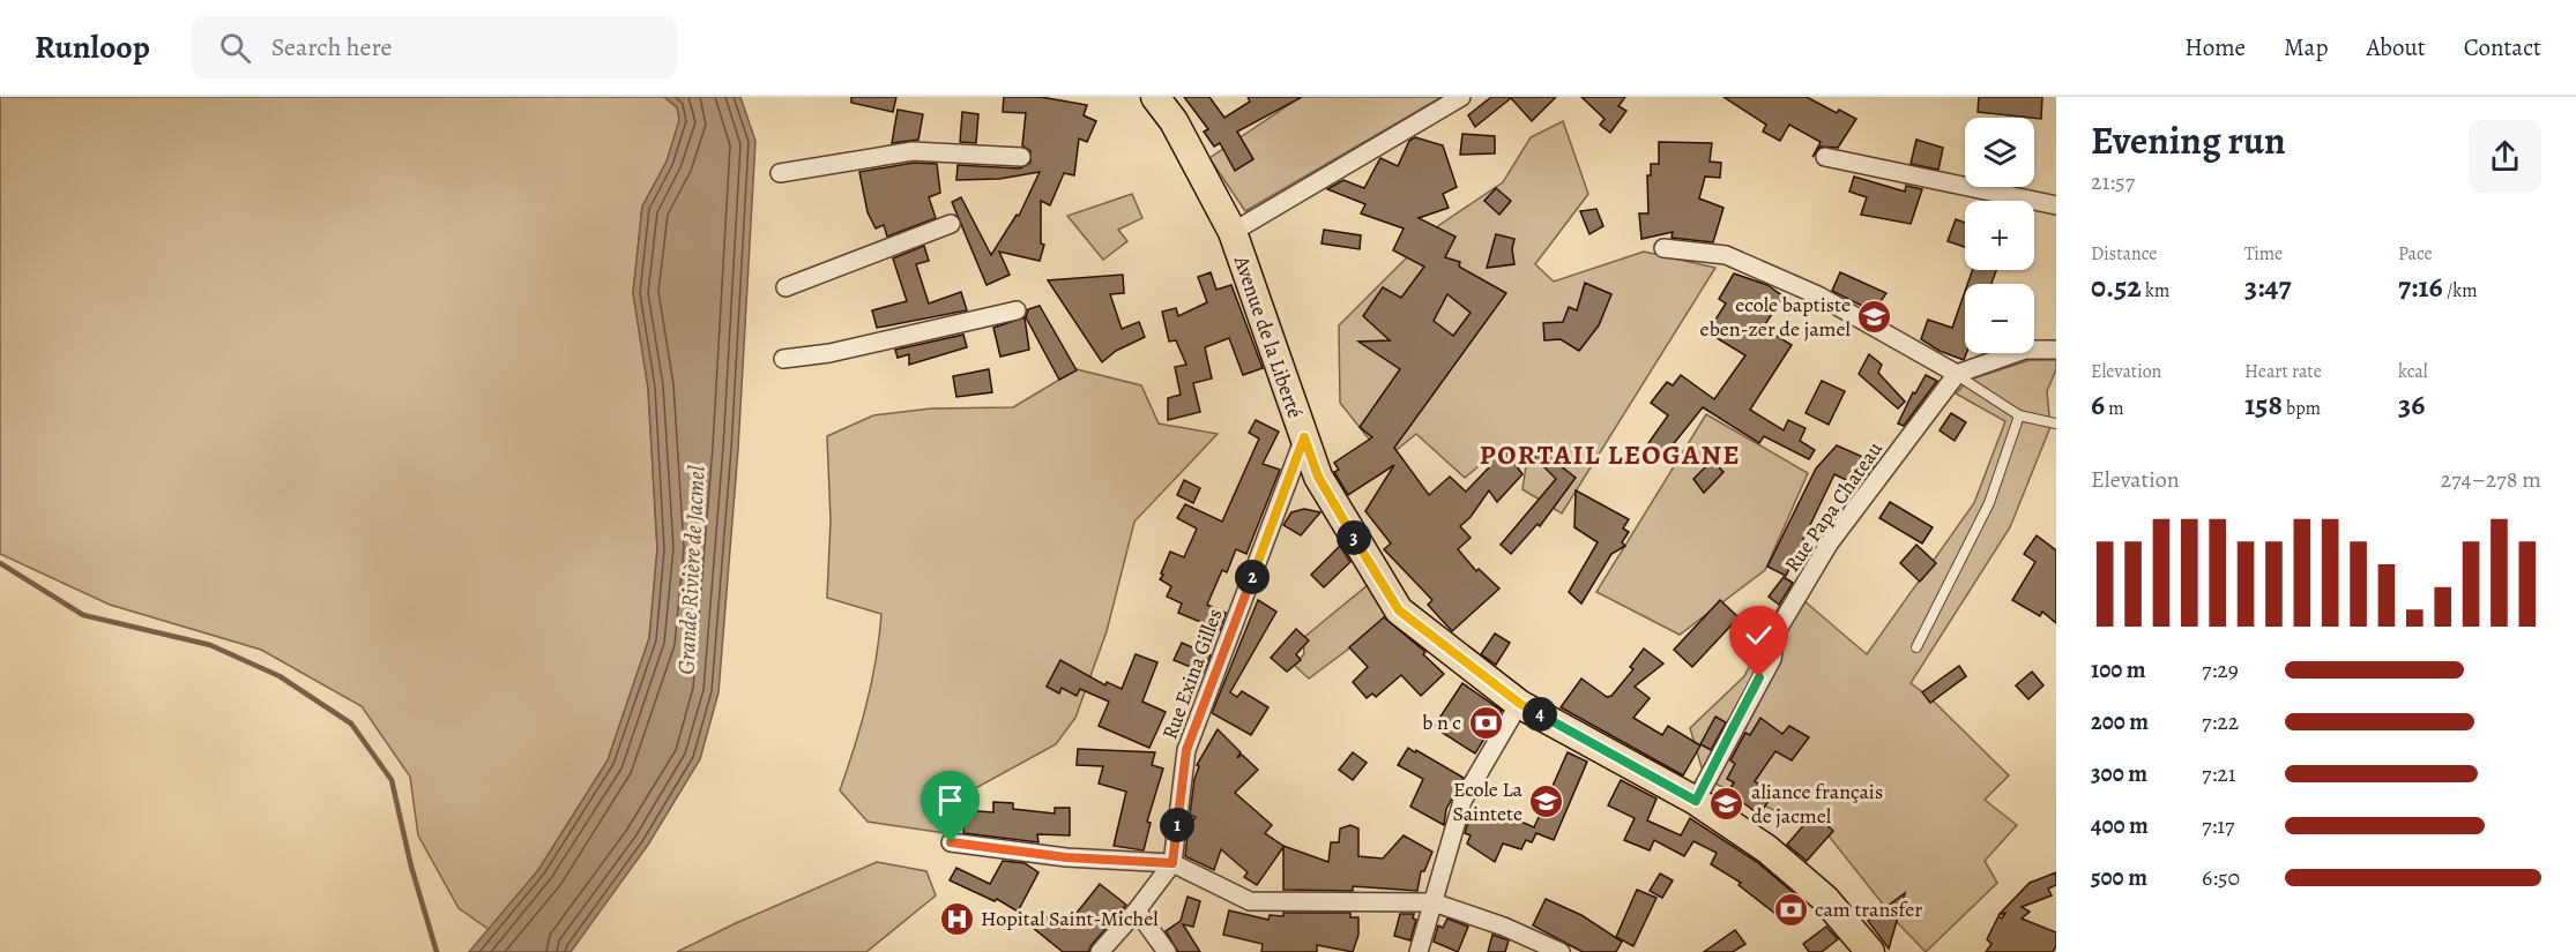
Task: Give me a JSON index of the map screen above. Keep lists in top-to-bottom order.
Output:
{
  "streets": {
    "main road": ["Avenue de la Liberté"],
    "street": ["Rue Papa Chateau", "Rue Exina Gilles"]
  },
  "crossings": [
    ["Avenue de la Liberté", "Rue Papa Chateau"],
    ["Avenue de la Liberté", "Rue Exina Gilles"]
  ],
  "districts": ["PORTAIL LEOGANE"],
  "water": ["Grande Rivière de Jacmel"],
  "places": {
    "school or university": ["ecole baptiste eben-zer de jamel", "Ecole La Saintete", "aliance français de jacmel"],
    "bank": ["b n c", "cam transfer"],
    "hospital": ["Hopital Saint-Michel"]
  },
  "page": {
    "header": "Runloop",
    "search": "Search here",
    "nav": [
      "Home",
      "Map",
      "About",
      "Contact"
    ],
    "heading": ["Evening run", "21:57"],
    "map_buttons": ["+", "−"],
    "stats": [
      ["Distance", "0.52 km"],
      ["Time", "3:47"],
      ["Pace", "7:16 /km"],
      ["Elevation", "6 m"],
      ["Heart rate", "158 bpm"],
      ["kcal", "36"]
    ],
    "chart": ["Elevation", "274–278 m"],
    "pins": [
      "3",
      "2",
      "4",
      "1"
    ],
    "list": [
      {
        "name": "100 m",
        "note": "7:29"
      },
      {
        "name": "200 m",
        "note": "7:22"
      },
      {
        "name": "300 m",
        "note": "7:21"
      },
      {
        "name": "400 m",
        "note": "7:17"
      },
      {
        "name": "500 m",
        "note": "6:50"
      }
    ]
  }
}
